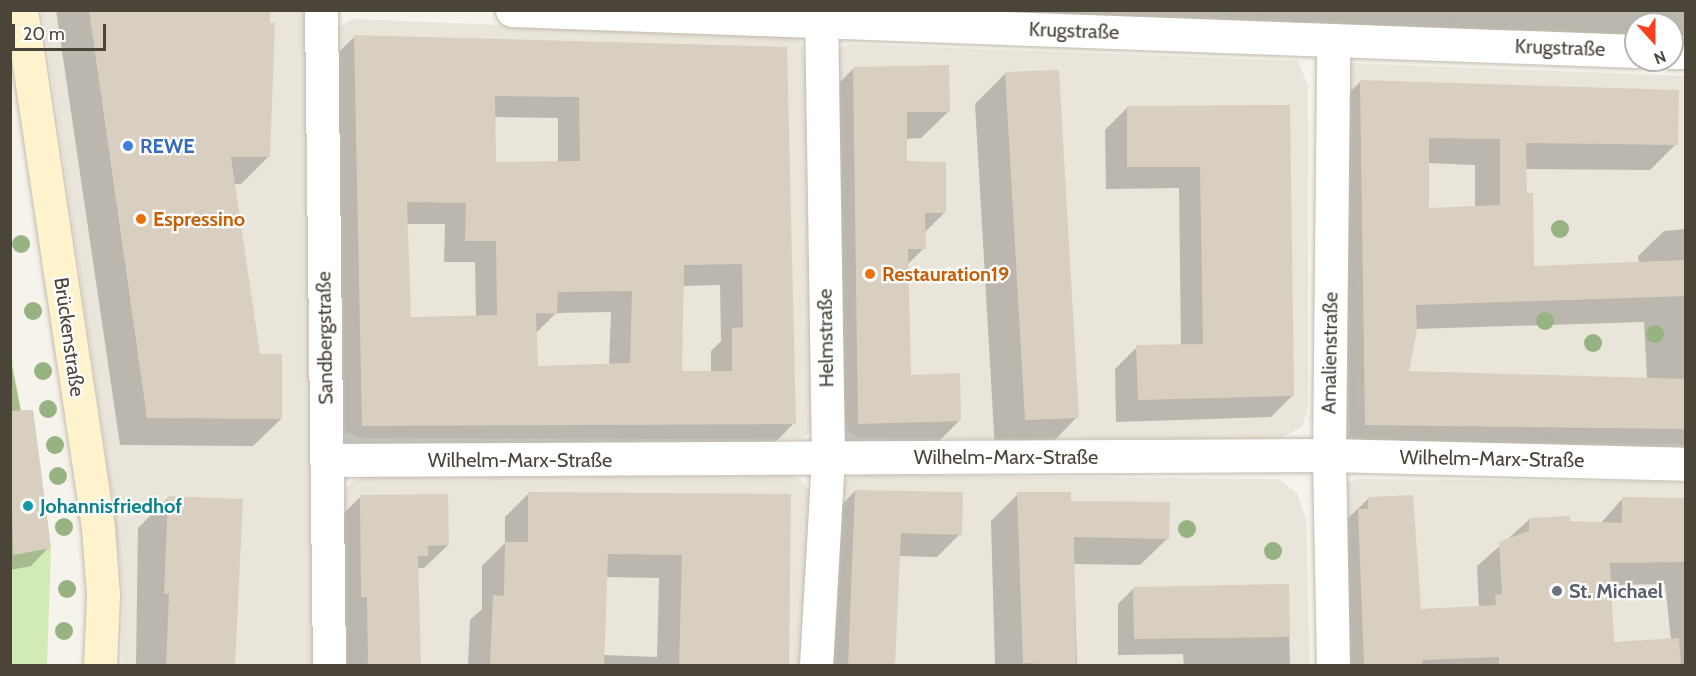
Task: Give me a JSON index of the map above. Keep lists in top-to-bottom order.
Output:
{
  "streets": {
    "street": [
      "Krugstraße",
      "Brückenstraße",
      "Sandbergstraße",
      "Helmstraße",
      "Amalienstraße",
      "Wilhelm-Marx-Straße"
    ]
  },
  "crossings": [
    ["Krugstraße", "Helmstraße"],
    ["Krugstraße", "Amalienstraße"],
    ["Sandbergstraße", "Wilhelm-Marx-Straße"],
    ["Helmstraße", "Wilhelm-Marx-Straße"],
    ["Amalienstraße", "Wilhelm-Marx-Straße"]
  ],
  "places": [
    "REWE",
    "Espressino",
    "Restauration19",
    "Johannisfriedhof",
    "St. Michael"
  ],
  "scale_bar": "20 m",
  "north": "bottom"
}
